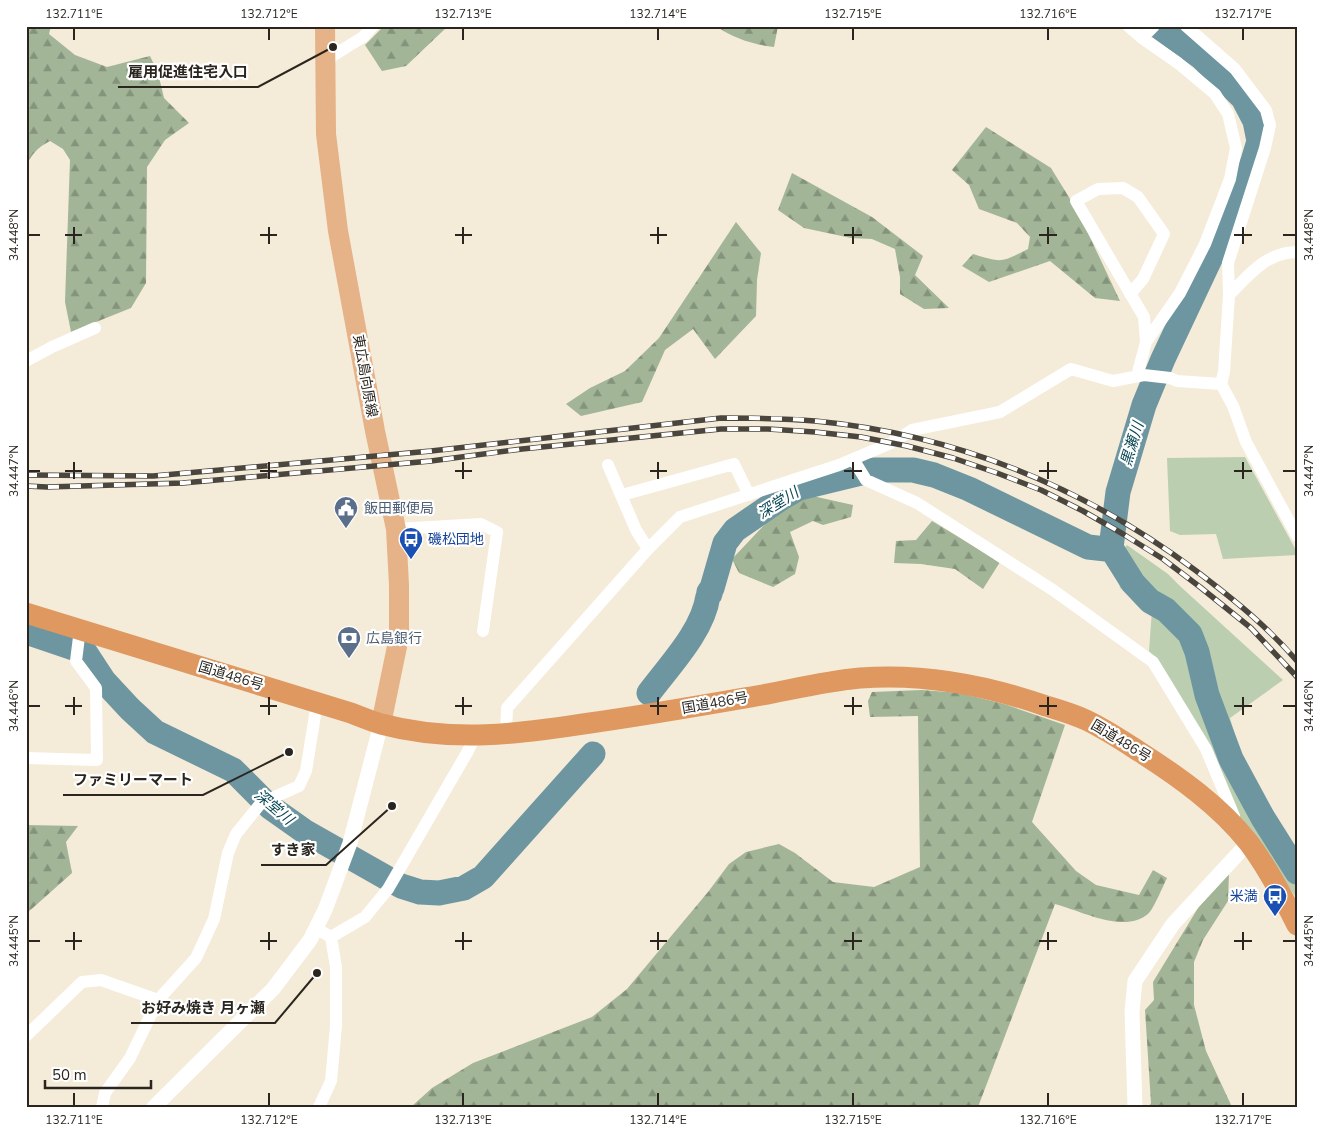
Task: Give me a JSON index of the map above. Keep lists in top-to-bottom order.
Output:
{
  "streets": {
    "highway": ["国道486号"],
    "main road": ["東広島向原線"]
  },
  "crossings": [
    ["東広島向原線", "国道486号"]
  ],
  "water": ["黒瀬川", "深堂川"],
  "places": {
    "other": [
      "雇用促進住宅入口",
      "ファミリーマート",
      "すき家",
      "お好み焼き 月ヶ瀬"
    ],
    "public building": ["飯田郵便局"],
    "bus stop": ["磯松団地", "米満"],
    "bank": ["広島銀行"]
  },
  "scale_bar": "50 m",
  "coordinates": [
    "132.711°E",
    "132.712°E",
    "132.713°E",
    "132.714°E",
    "132.715°E",
    "132.716°E",
    "132.717°E",
    "34.448°N",
    "34.447°N",
    "34.446°N",
    "34.445°N"
  ]
}
